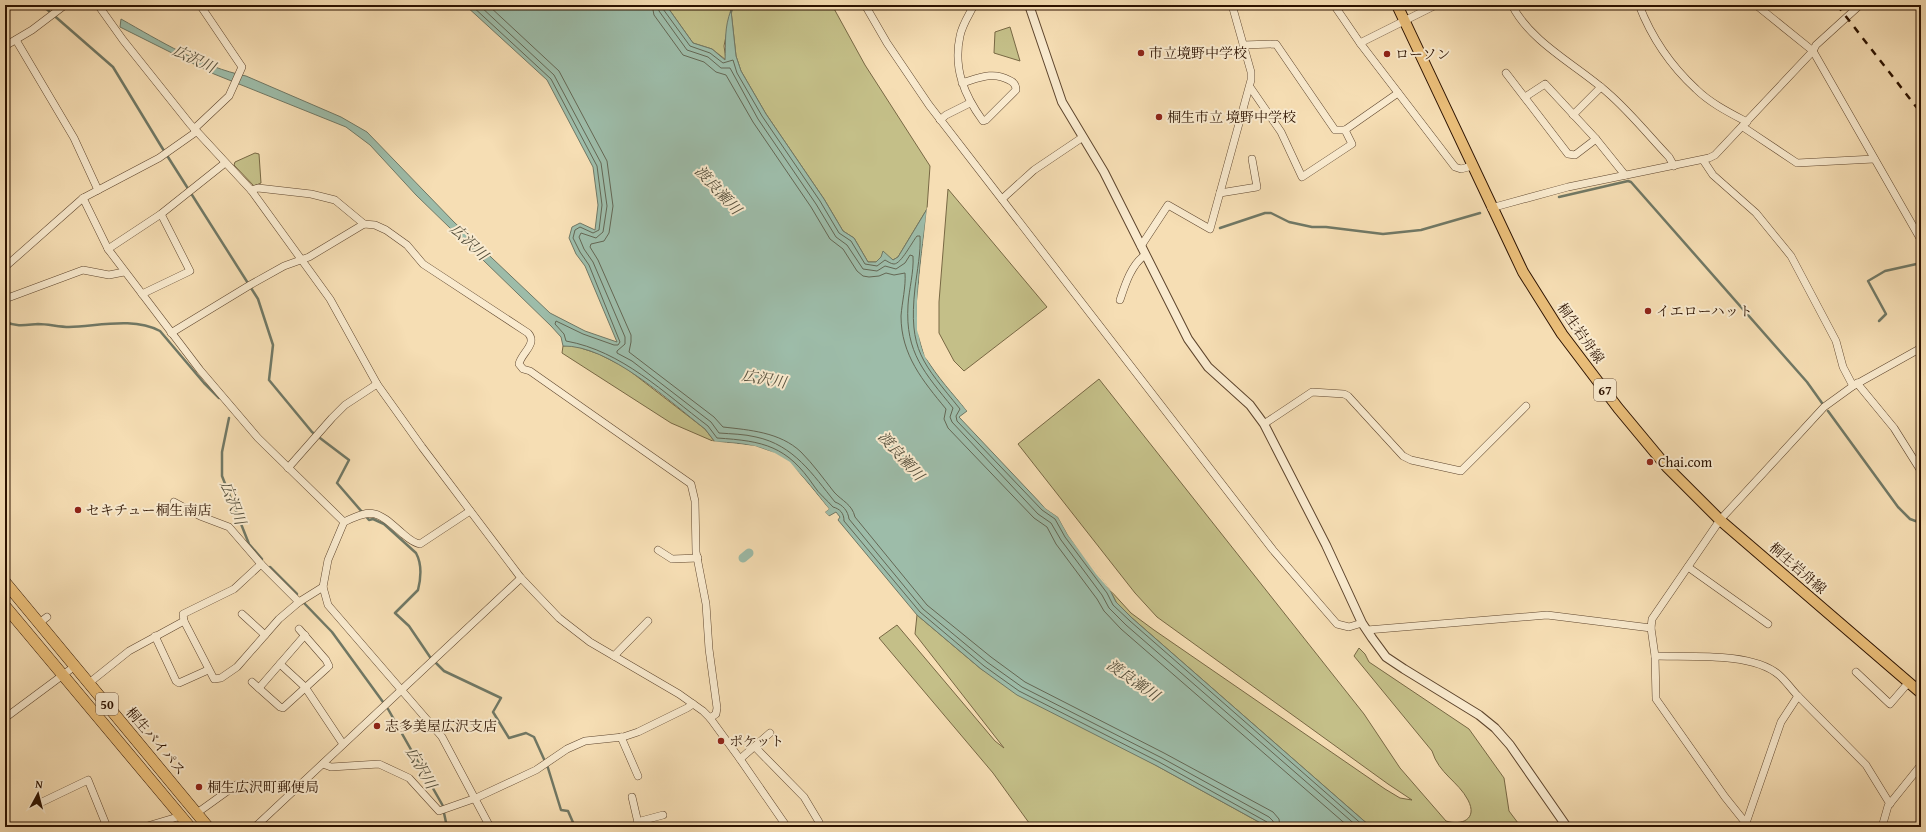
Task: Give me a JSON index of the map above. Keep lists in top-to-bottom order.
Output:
{
  "streets": {
    "highway": ["50", "桐生バイパス"],
    "main road": ["桐生岩舟線", "67"]
  },
  "water": ["広沢川", "渡良瀬川"],
  "places": [
    "市立境野中学校",
    "ローソン",
    "桐生市立 境野中学校",
    "イエローハット",
    "Chai.com",
    "セキチュー桐生南店",
    "志多美屋広沢支店",
    "ポケット",
    "桐生広沢町郵便局"
  ],
  "north": "top"
}
